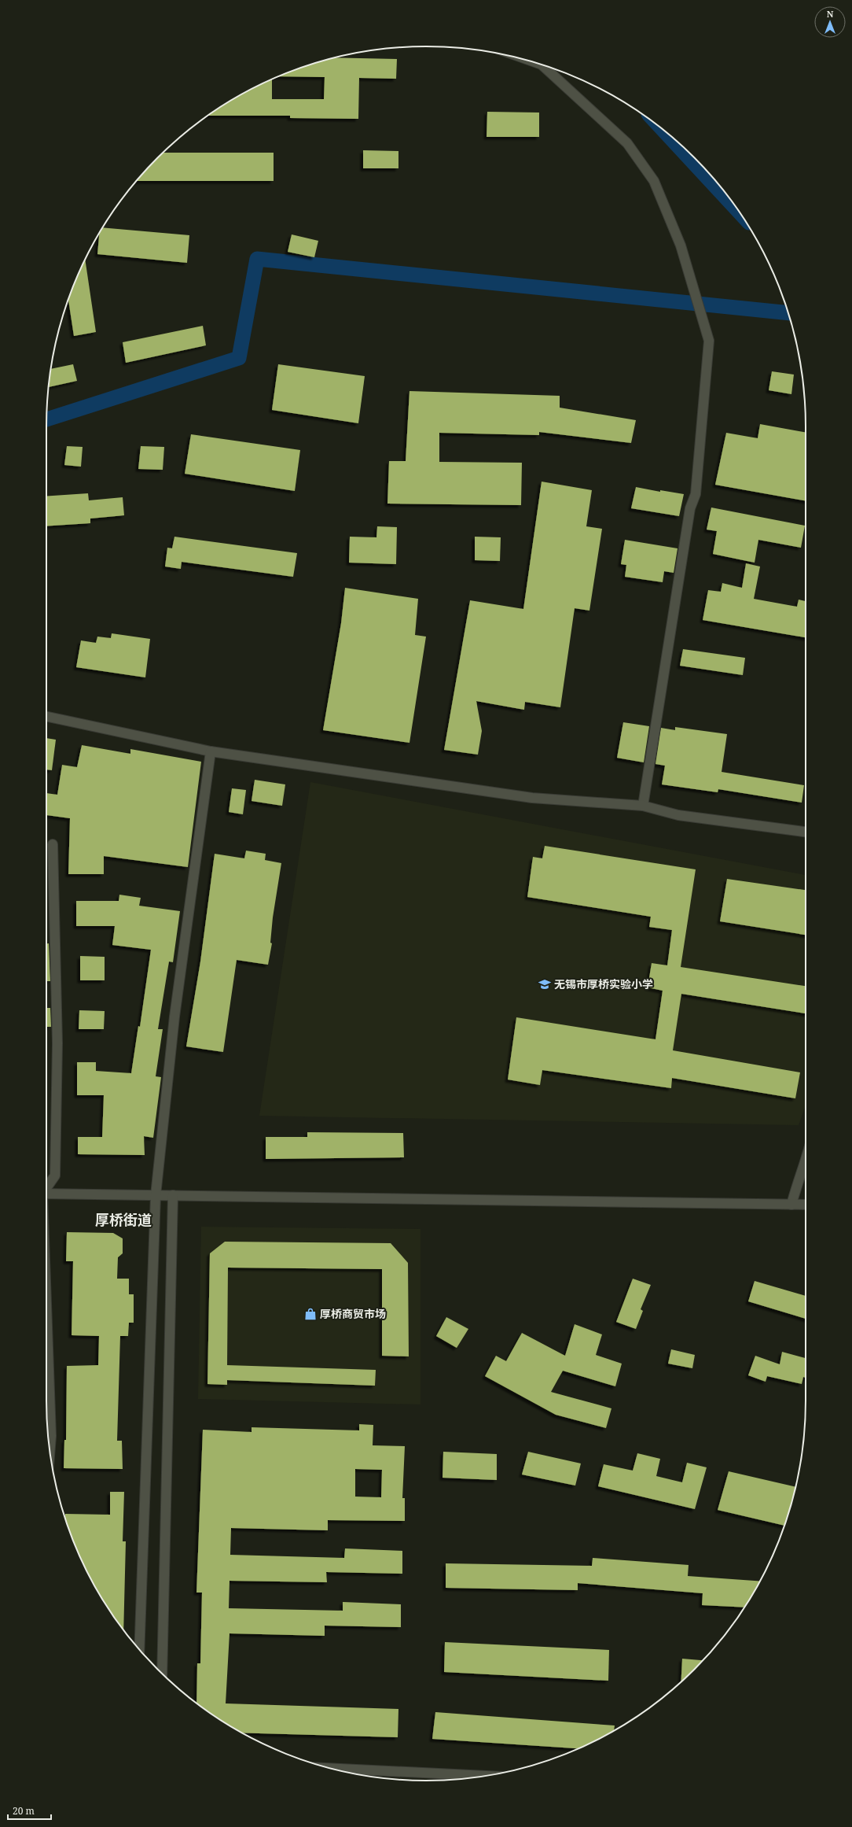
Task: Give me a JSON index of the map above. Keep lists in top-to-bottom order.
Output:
{
  "districts": ["厚桥街道"],
  "places": {
    "school or university": ["无锡市厚桥实验小学"],
    "shop": ["厚桥商贸市场"]
  },
  "scale_bar": "20 m",
  "north": "top"
}
